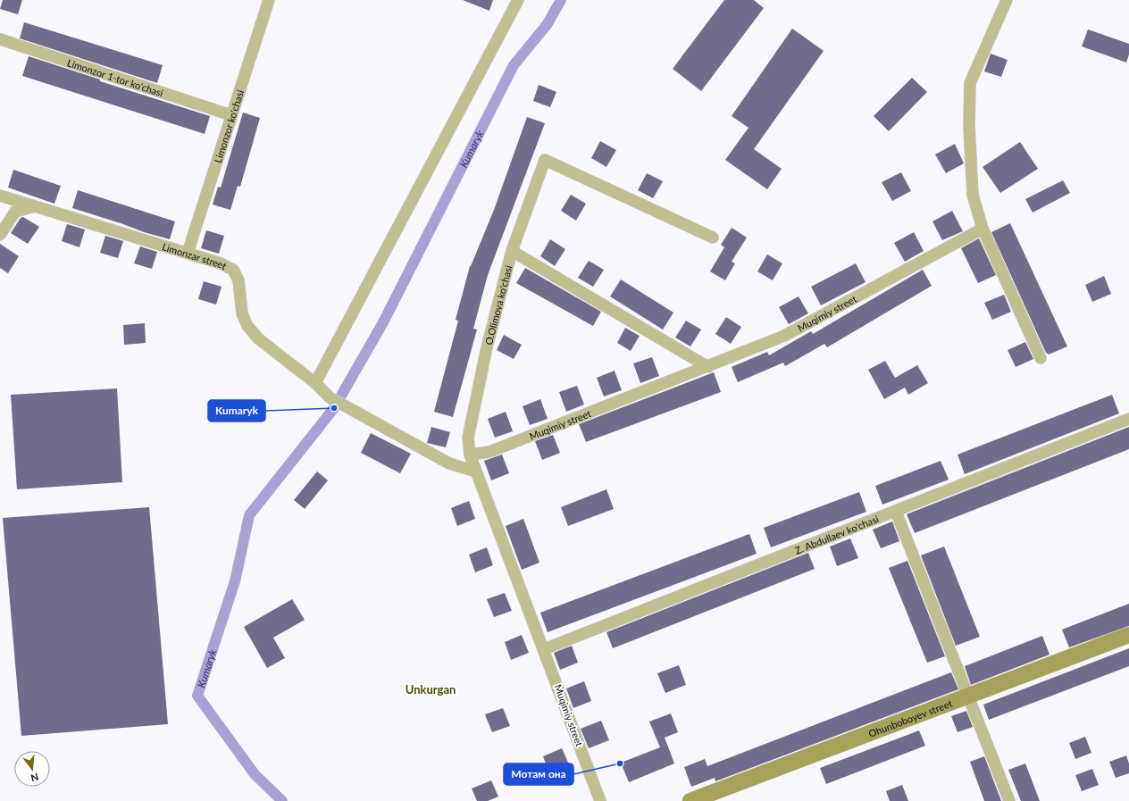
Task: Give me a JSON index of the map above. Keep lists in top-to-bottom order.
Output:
{
  "streets": {
    "main road": ["Ohunboboyev street"],
    "street": [
      "Limonzor 1-tor ko'chasi",
      "Limonzor ko'chasi",
      "Limonzar street",
      "O.Olimova ko'chasi",
      "Muqimiy street",
      "Z. Abdullaev ko'chasi"
    ]
  },
  "crossings": [
    ["Limonzor 1-tor ko'chasi", "Limonzor ko'chasi"],
    ["Limonzor ko'chasi", "Limonzar street"],
    ["Limonzar street", "Muqimiy street"],
    ["O.Olimova ko'chasi", "Muqimiy street"],
    ["Muqimiy street", "Z. Abdullaev ko'chasi"]
  ],
  "districts": ["Unkurgan"],
  "water": ["Kumaryk"],
  "places": ["Kumaryk", "Мотам она"],
  "north": "bottom"
}
